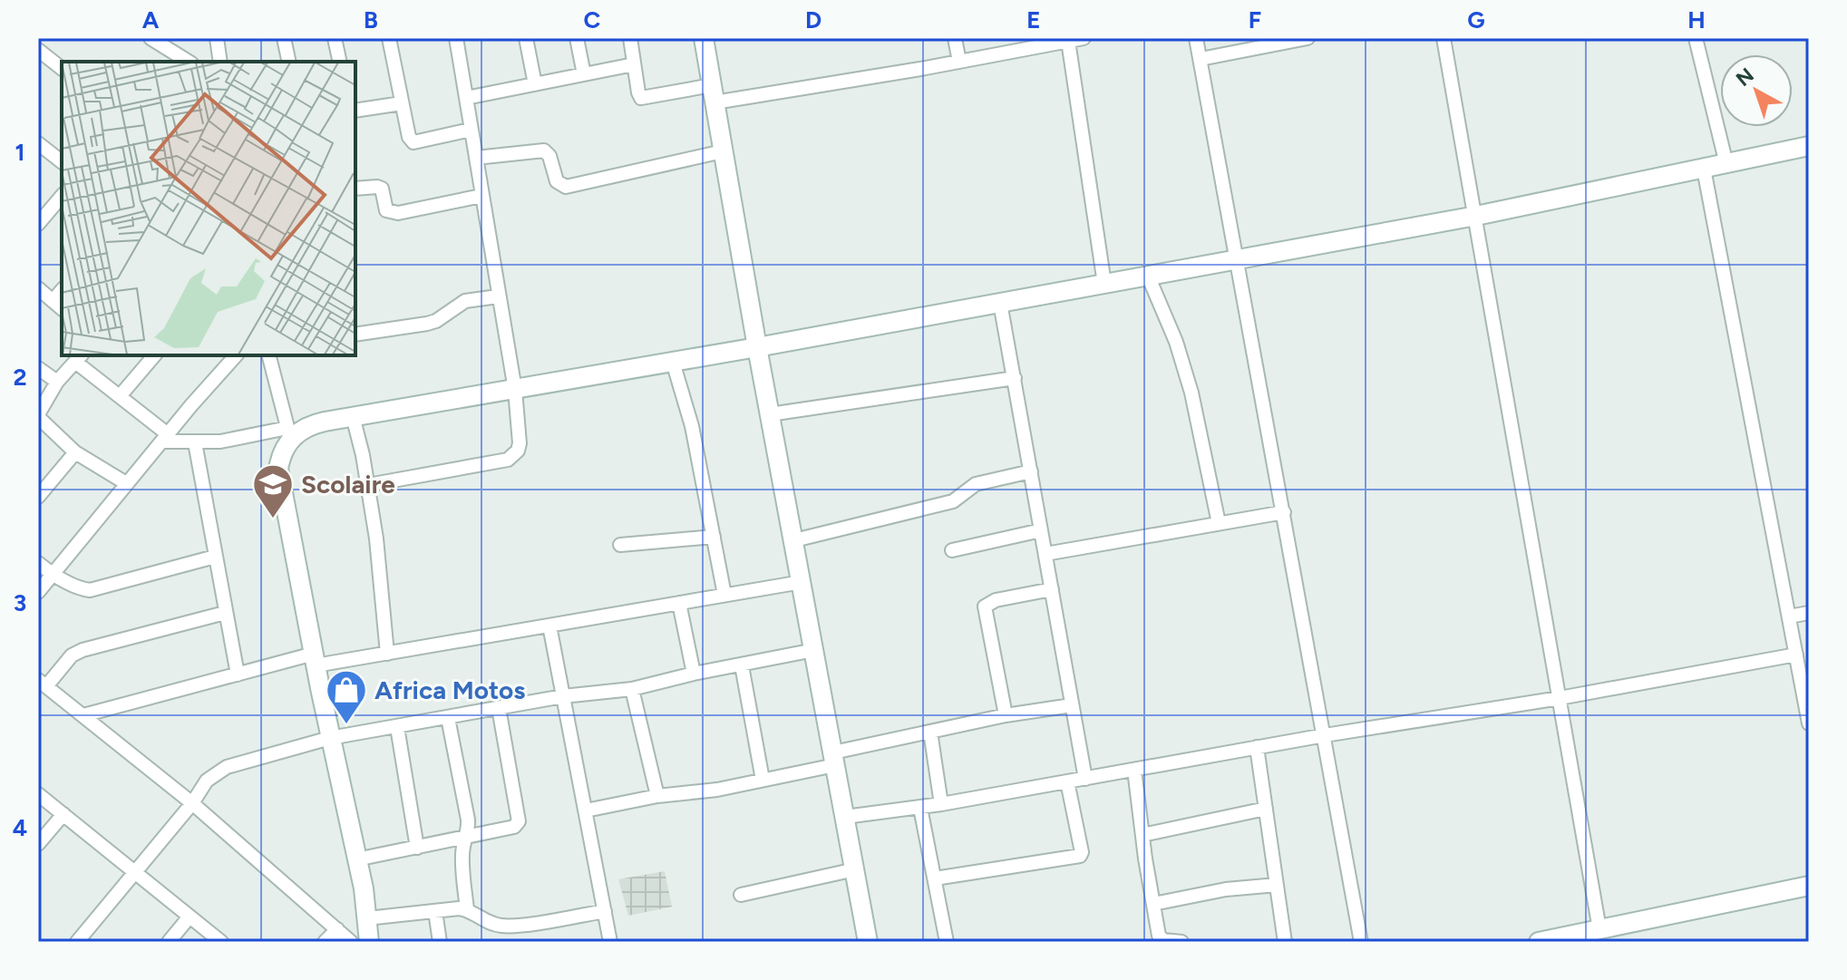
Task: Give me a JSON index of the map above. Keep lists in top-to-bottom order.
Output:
{
  "places": {
    "school or university": ["Scolaire"],
    "shop": ["Africa Motos"]
  },
  "north": "top left",
  "grid": {
    "columns": [
      "A",
      "B",
      "C",
      "D",
      "E",
      "F",
      "G",
      "H"
    ],
    "rows": [
      "1",
      "2",
      "3",
      "4"
    ]
  }
}
